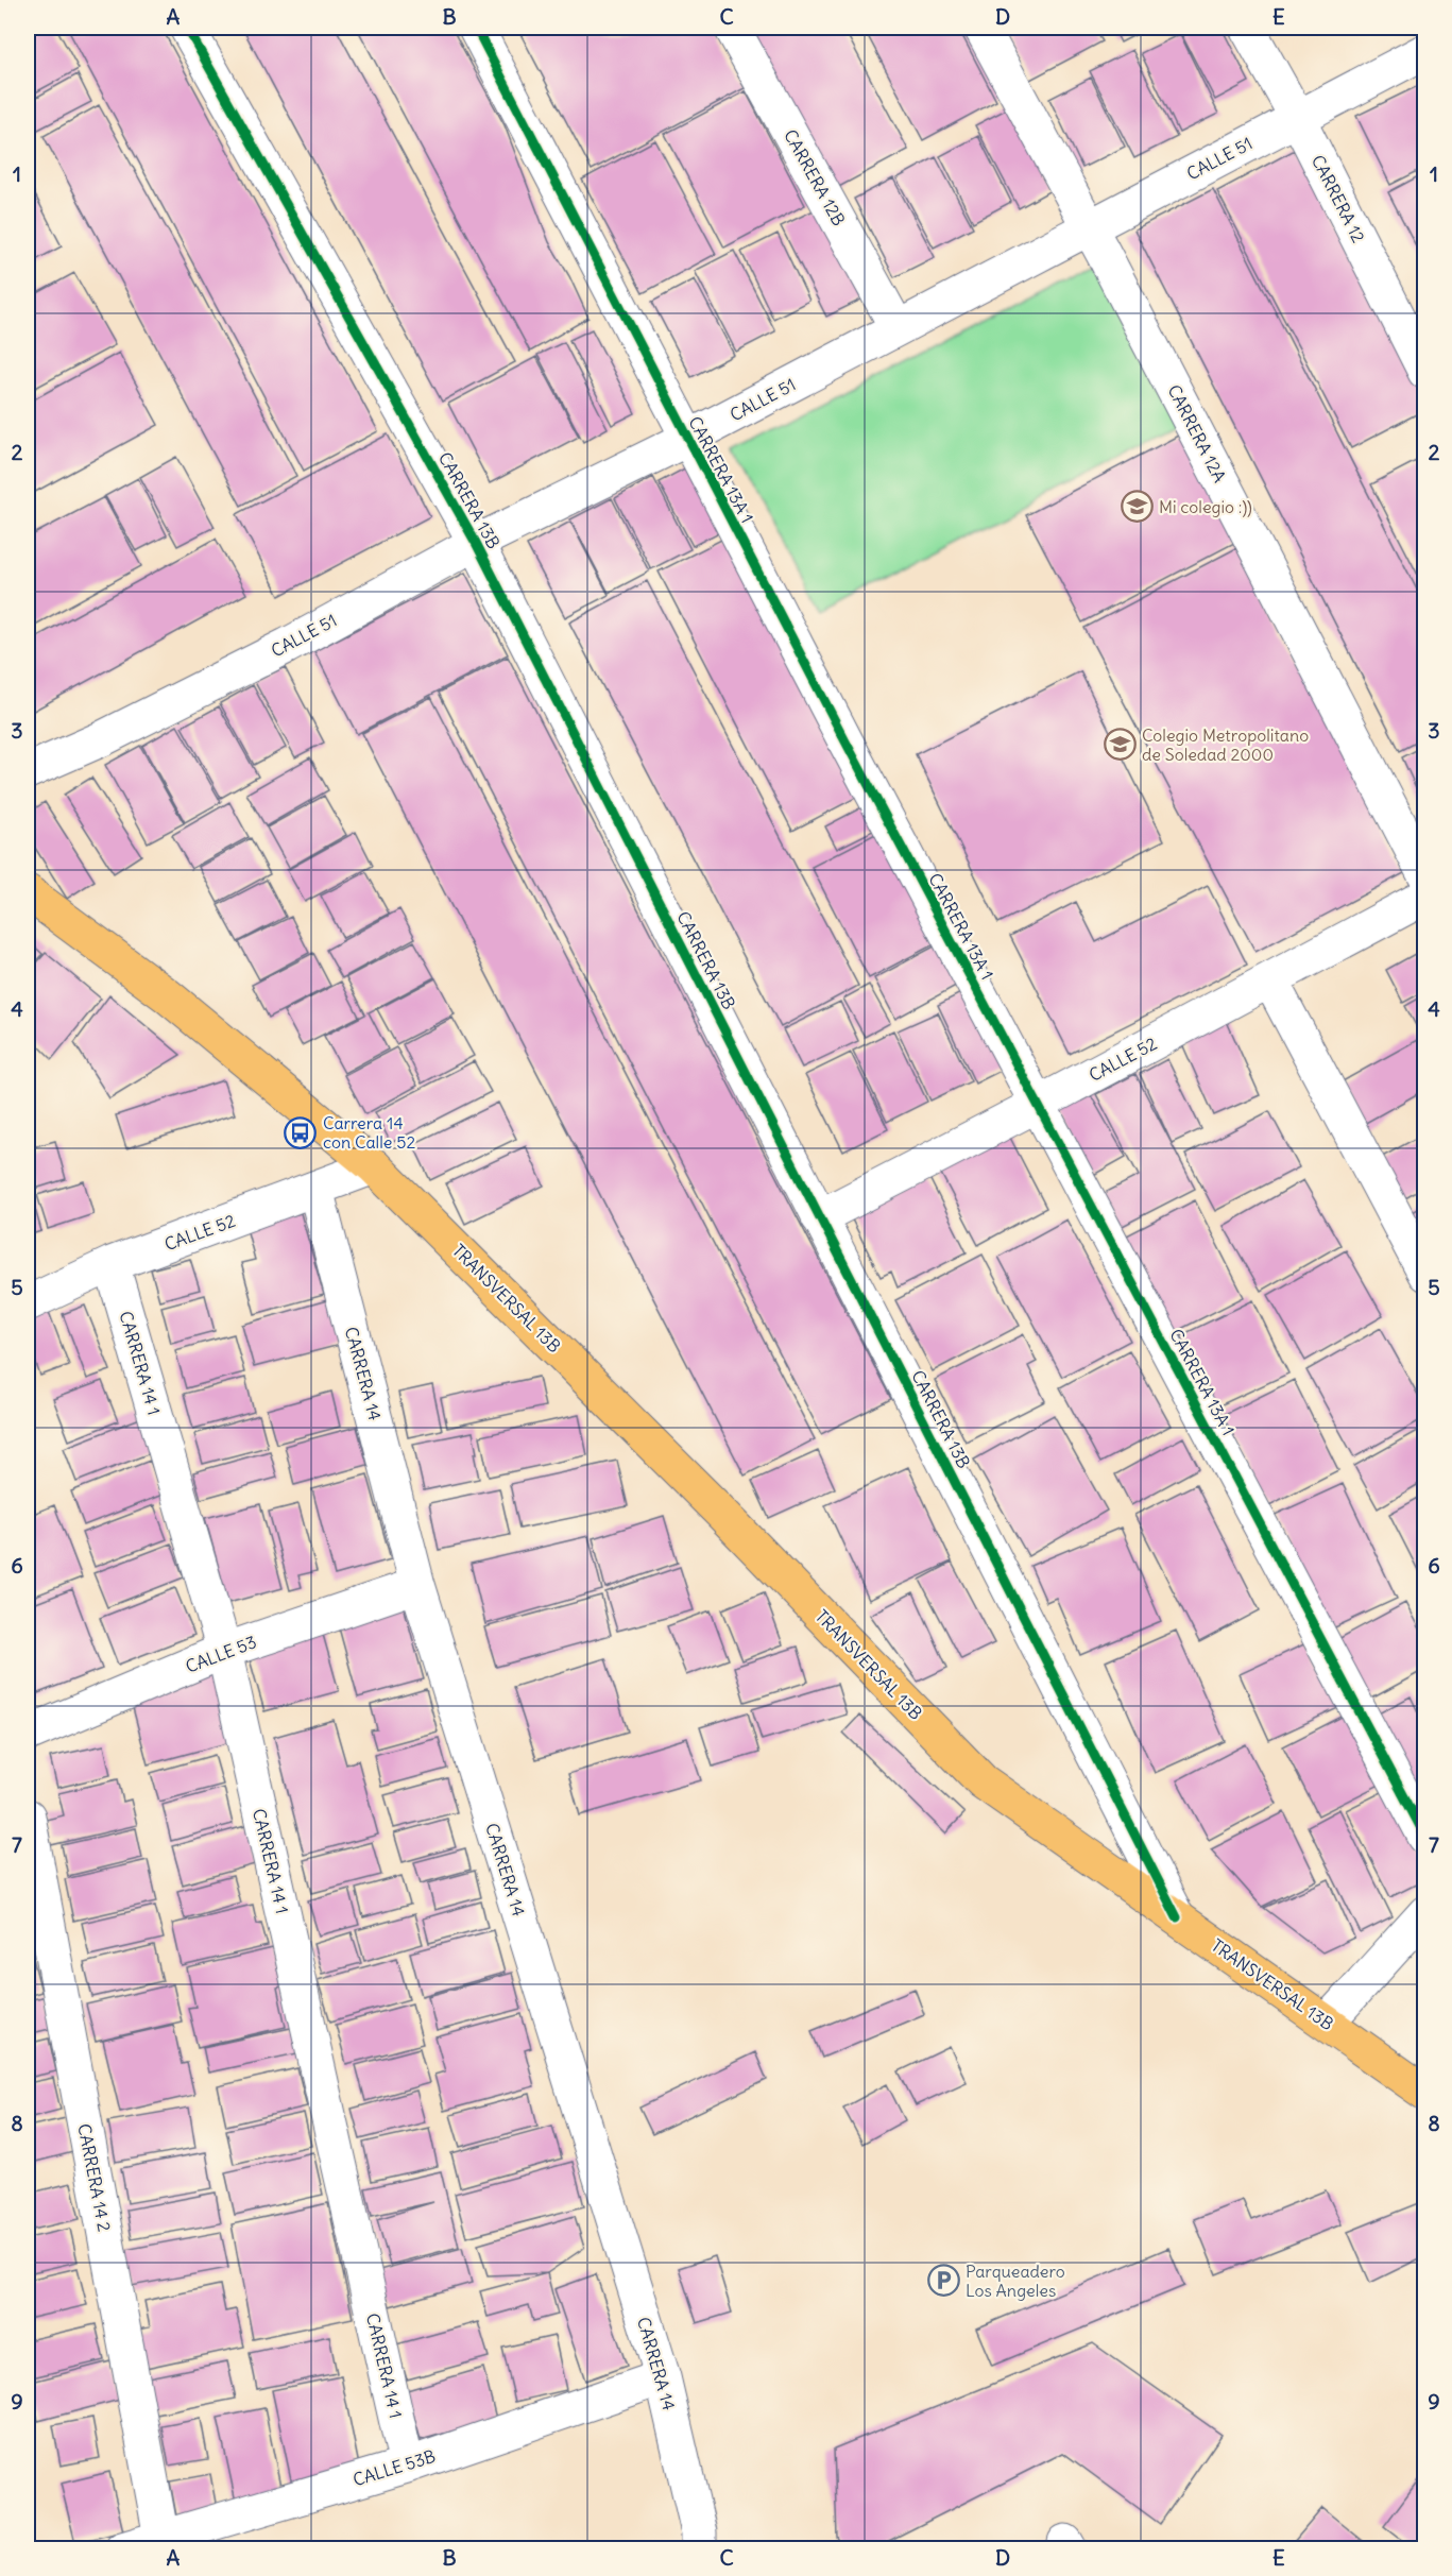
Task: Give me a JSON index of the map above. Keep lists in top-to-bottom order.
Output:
{
  "streets": {
    "main road": ["TRANSVERSAL 13B"],
    "street": [
      "CALLE 51",
      "CARRERA 12B",
      "CARRERA 12",
      "CARRERA 12A",
      "CARRERA 13A 1",
      "CARRERA 13B",
      "CALLE 52",
      "CARRERA 14 1",
      "CARRERA 14",
      "CALLE 53",
      "CARRERA 14 2",
      "CALLE 53B"
    ]
  },
  "crossings": [
    ["CALLE 51", "CARRERA 12B"],
    ["CALLE 51", "CARRERA 12"],
    ["CALLE 51", "CARRERA 12A"],
    ["CALLE 51", "CARRERA 13A 1"],
    ["CALLE 51", "CARRERA 13B"],
    ["CARRERA 13A 1", "CALLE 52"],
    ["CARRERA 13B", "CALLE 52"],
    ["CARRERA 13B", "TRANSVERSAL 13B"],
    ["CALLE 52", "TRANSVERSAL 13B"],
    ["CALLE 52", "CARRERA 14 1"],
    ["CALLE 52", "CARRERA 14"],
    ["CARRERA 14 1", "CALLE 53"],
    ["CARRERA 14 1", "CALLE 53B"],
    ["CARRERA 14", "CALLE 53"],
    ["CARRERA 14", "CALLE 53B"],
    ["CARRERA 14 2", "CALLE 53B"]
  ],
  "places": {
    "school or university": ["Mi colegio :))", "Colegio Metropolitano de Soledad 2000"],
    "bus stop": ["Carrera 14 con Calle 52"],
    "parking": ["Parqueadero Los Angeles"]
  },
  "grid": {
    "columns": [
      "A",
      "B",
      "C",
      "D",
      "E"
    ],
    "rows": [
      "1",
      "2",
      "3",
      "4",
      "5",
      "6",
      "7",
      "8",
      "9"
    ]
  }
}
